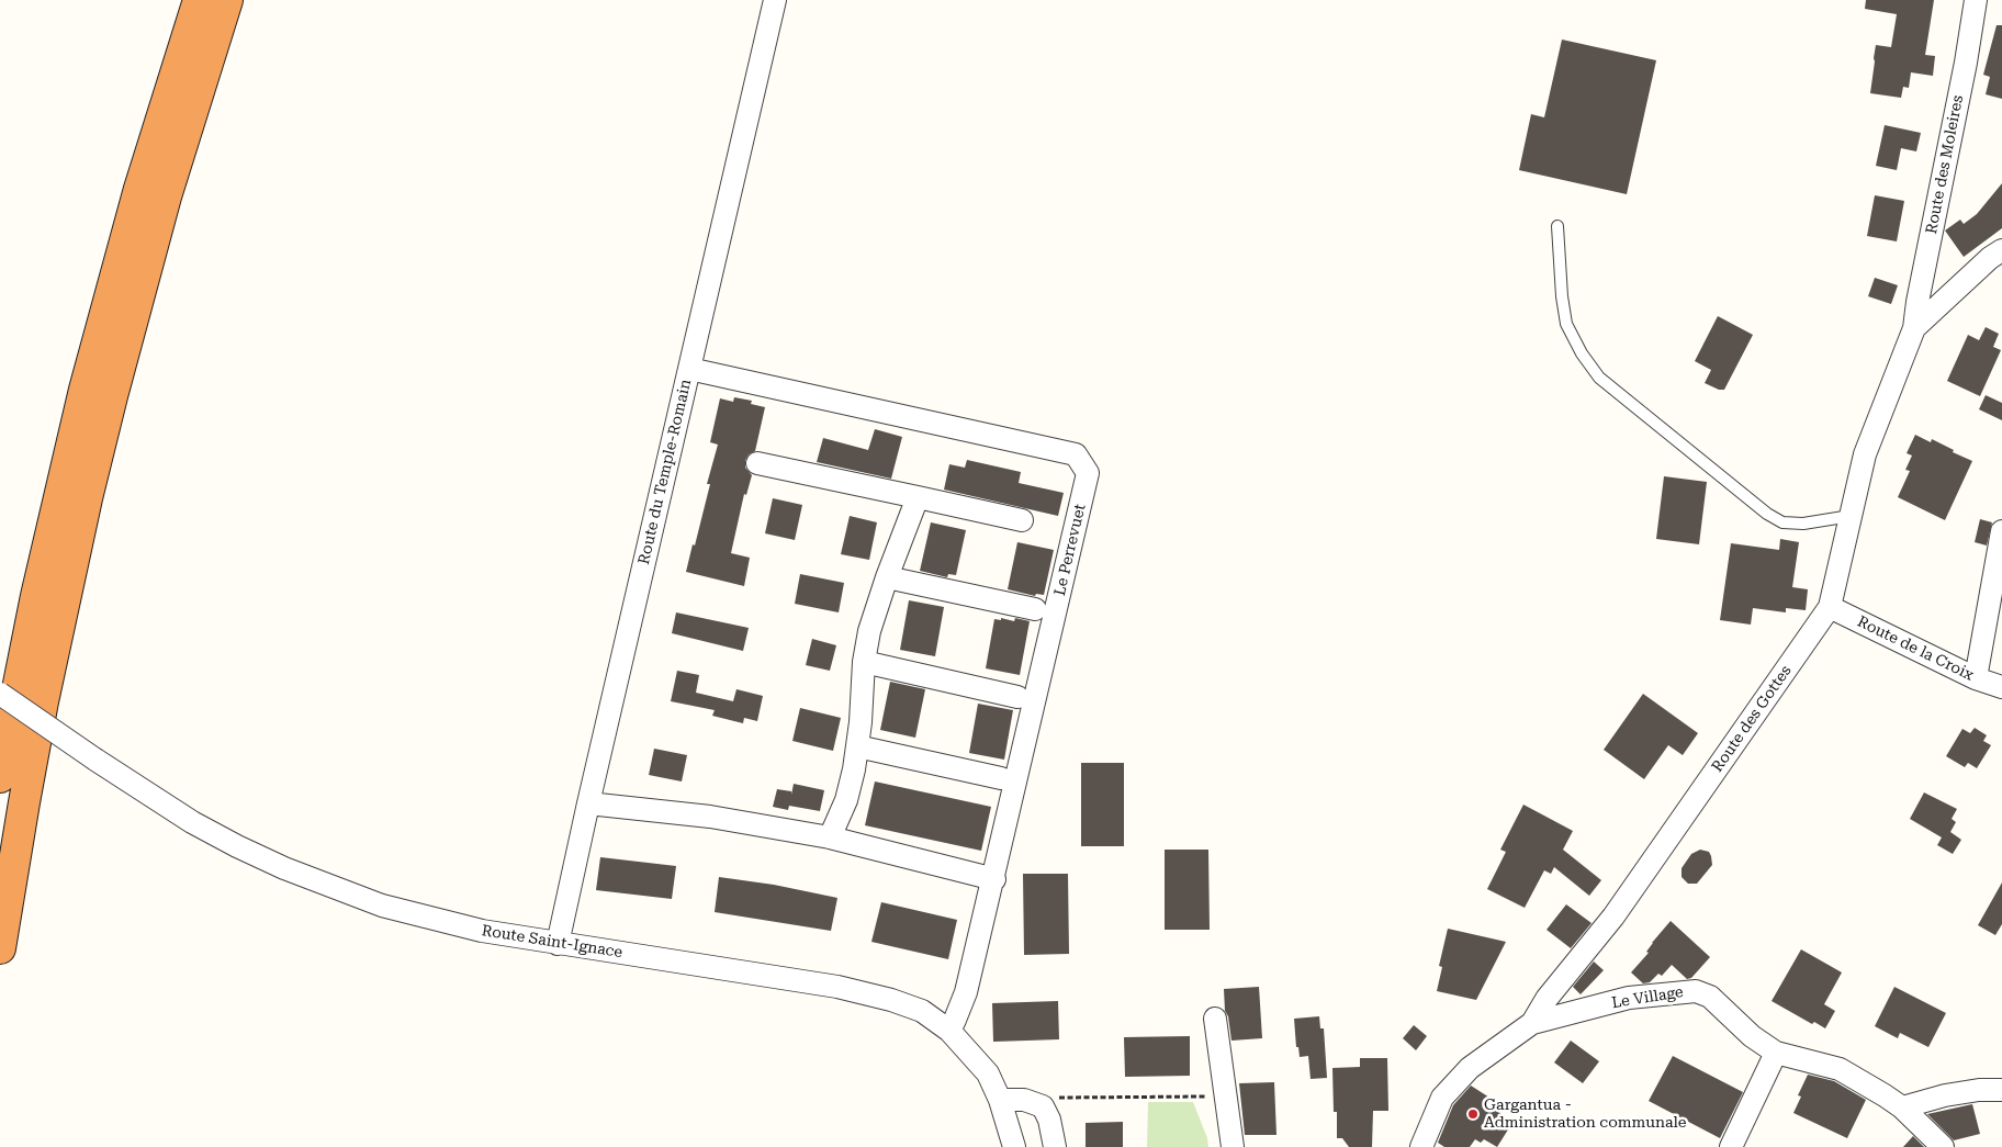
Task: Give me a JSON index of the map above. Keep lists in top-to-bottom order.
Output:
{
  "streets": {
    "street": [
      "Route des Moleires",
      "Route du Temple-Romain",
      "Le Perrevuet",
      "Route de la Croix",
      "Route des Gottes",
      "Route Saint-Ignace",
      "Le Village"
    ]
  },
  "crossings": [
    ["Route des Moleires", "Route des Gottes"],
    ["Route du Temple-Romain", "Le Perrevuet"],
    ["Route du Temple-Romain", "Route Saint-Ignace"],
    ["Le Perrevuet", "Route Saint-Ignace"],
    ["Route de la Croix", "Route des Gottes"],
    ["Route des Gottes", "Le Village"]
  ],
  "places": ["Gargantua - Administration communale"]
}
